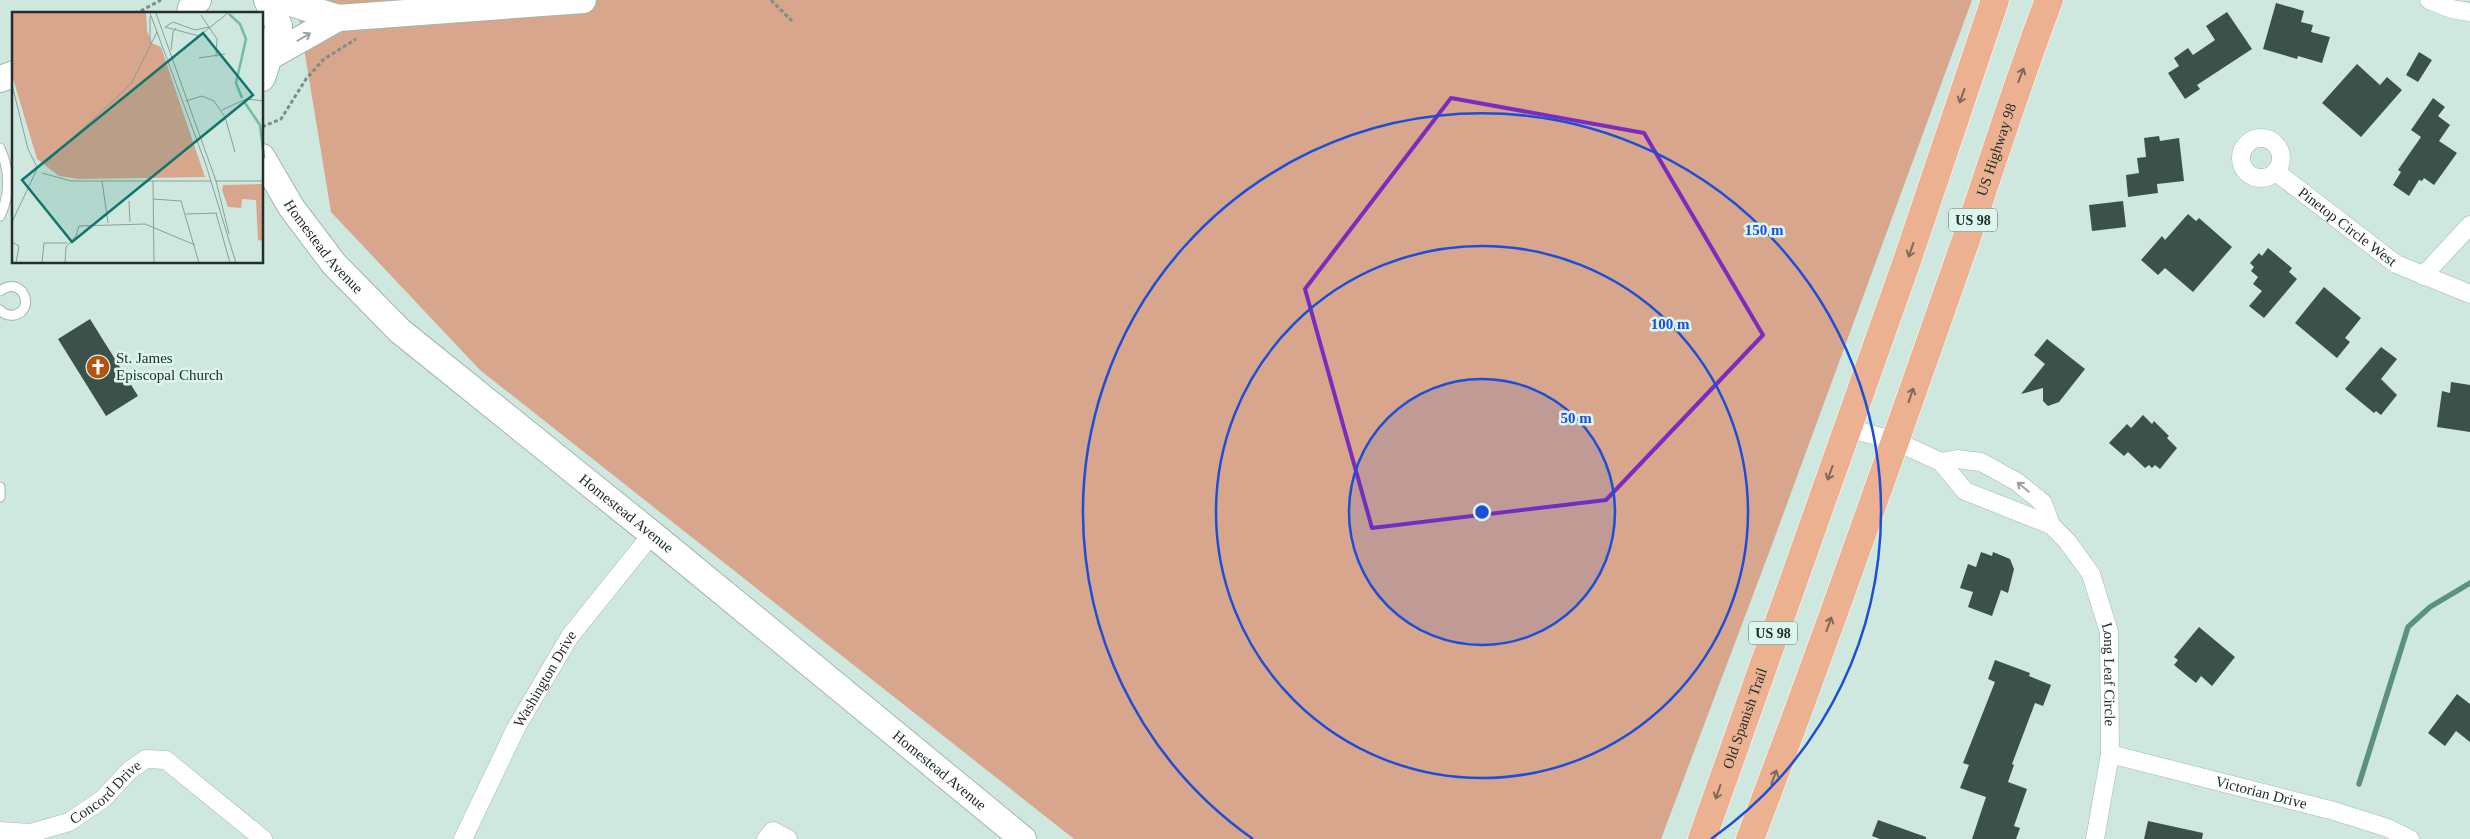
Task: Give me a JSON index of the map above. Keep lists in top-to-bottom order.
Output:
{
  "streets": {
    "main road": ["US Highway 98", "US 98", "Old Spanish Trail"],
    "street": [
      "Pinetop Circle West",
      "Homestead Avenue",
      "Long Leaf Circle",
      "Washington Drive",
      "Concord Drive",
      "Victorian Drive"
    ]
  },
  "crossings": [
    ["US Highway 98", "US 98"],
    ["US Highway 98", "Long Leaf Circle"],
    ["US 98", "Long Leaf Circle"],
    ["US 98", "Old Spanish Trail"],
    ["Homestead Avenue", "Washington Drive"],
    ["Long Leaf Circle", "Old Spanish Trail"],
    ["Long Leaf Circle", "Victorian Drive"]
  ],
  "places": {
    "church": ["St. James Episcopal Church"]
  },
  "rings": ["150 m", "100 m", "50 m"]
}
